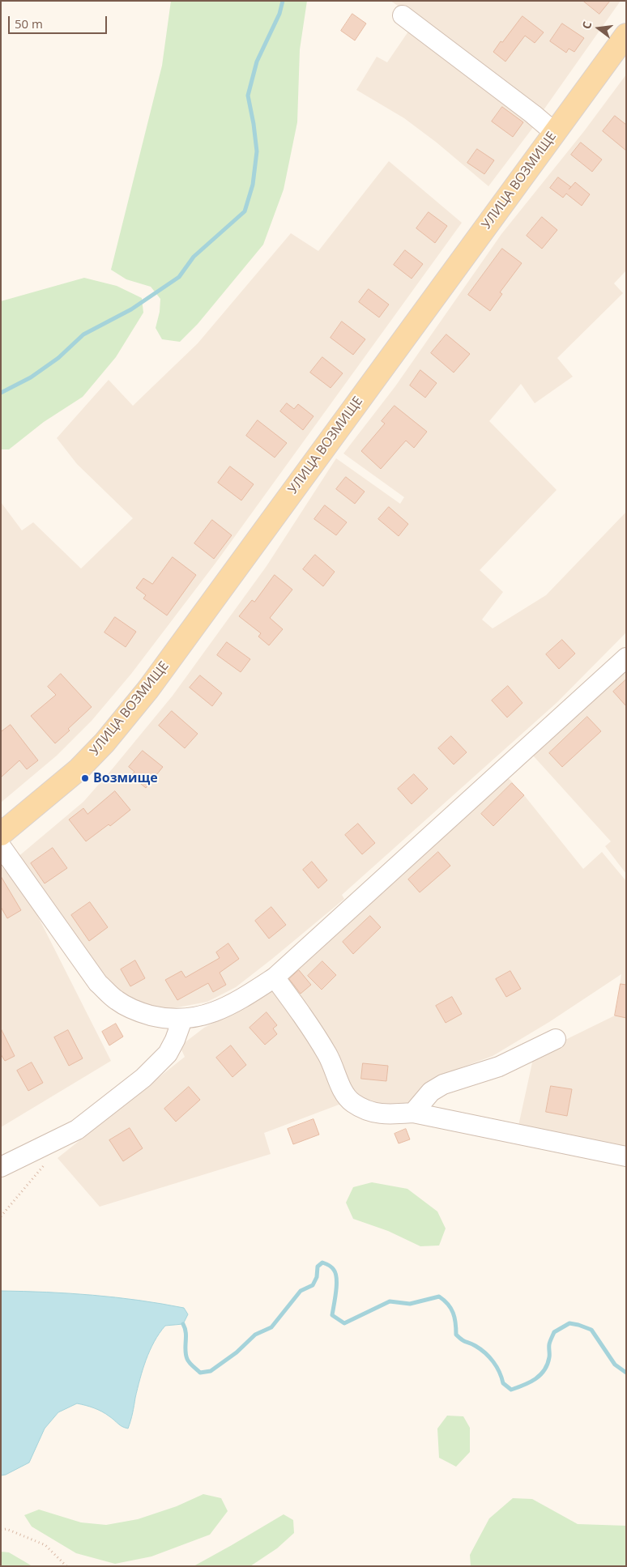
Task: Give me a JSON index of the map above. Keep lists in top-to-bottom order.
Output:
{
  "streets": {
    "main road": ["УЛИЦА ВОЗМИЩЕ"]
  },
  "places": ["Возмище"],
  "scale_bar": "50 m",
  "north": "left"
}
